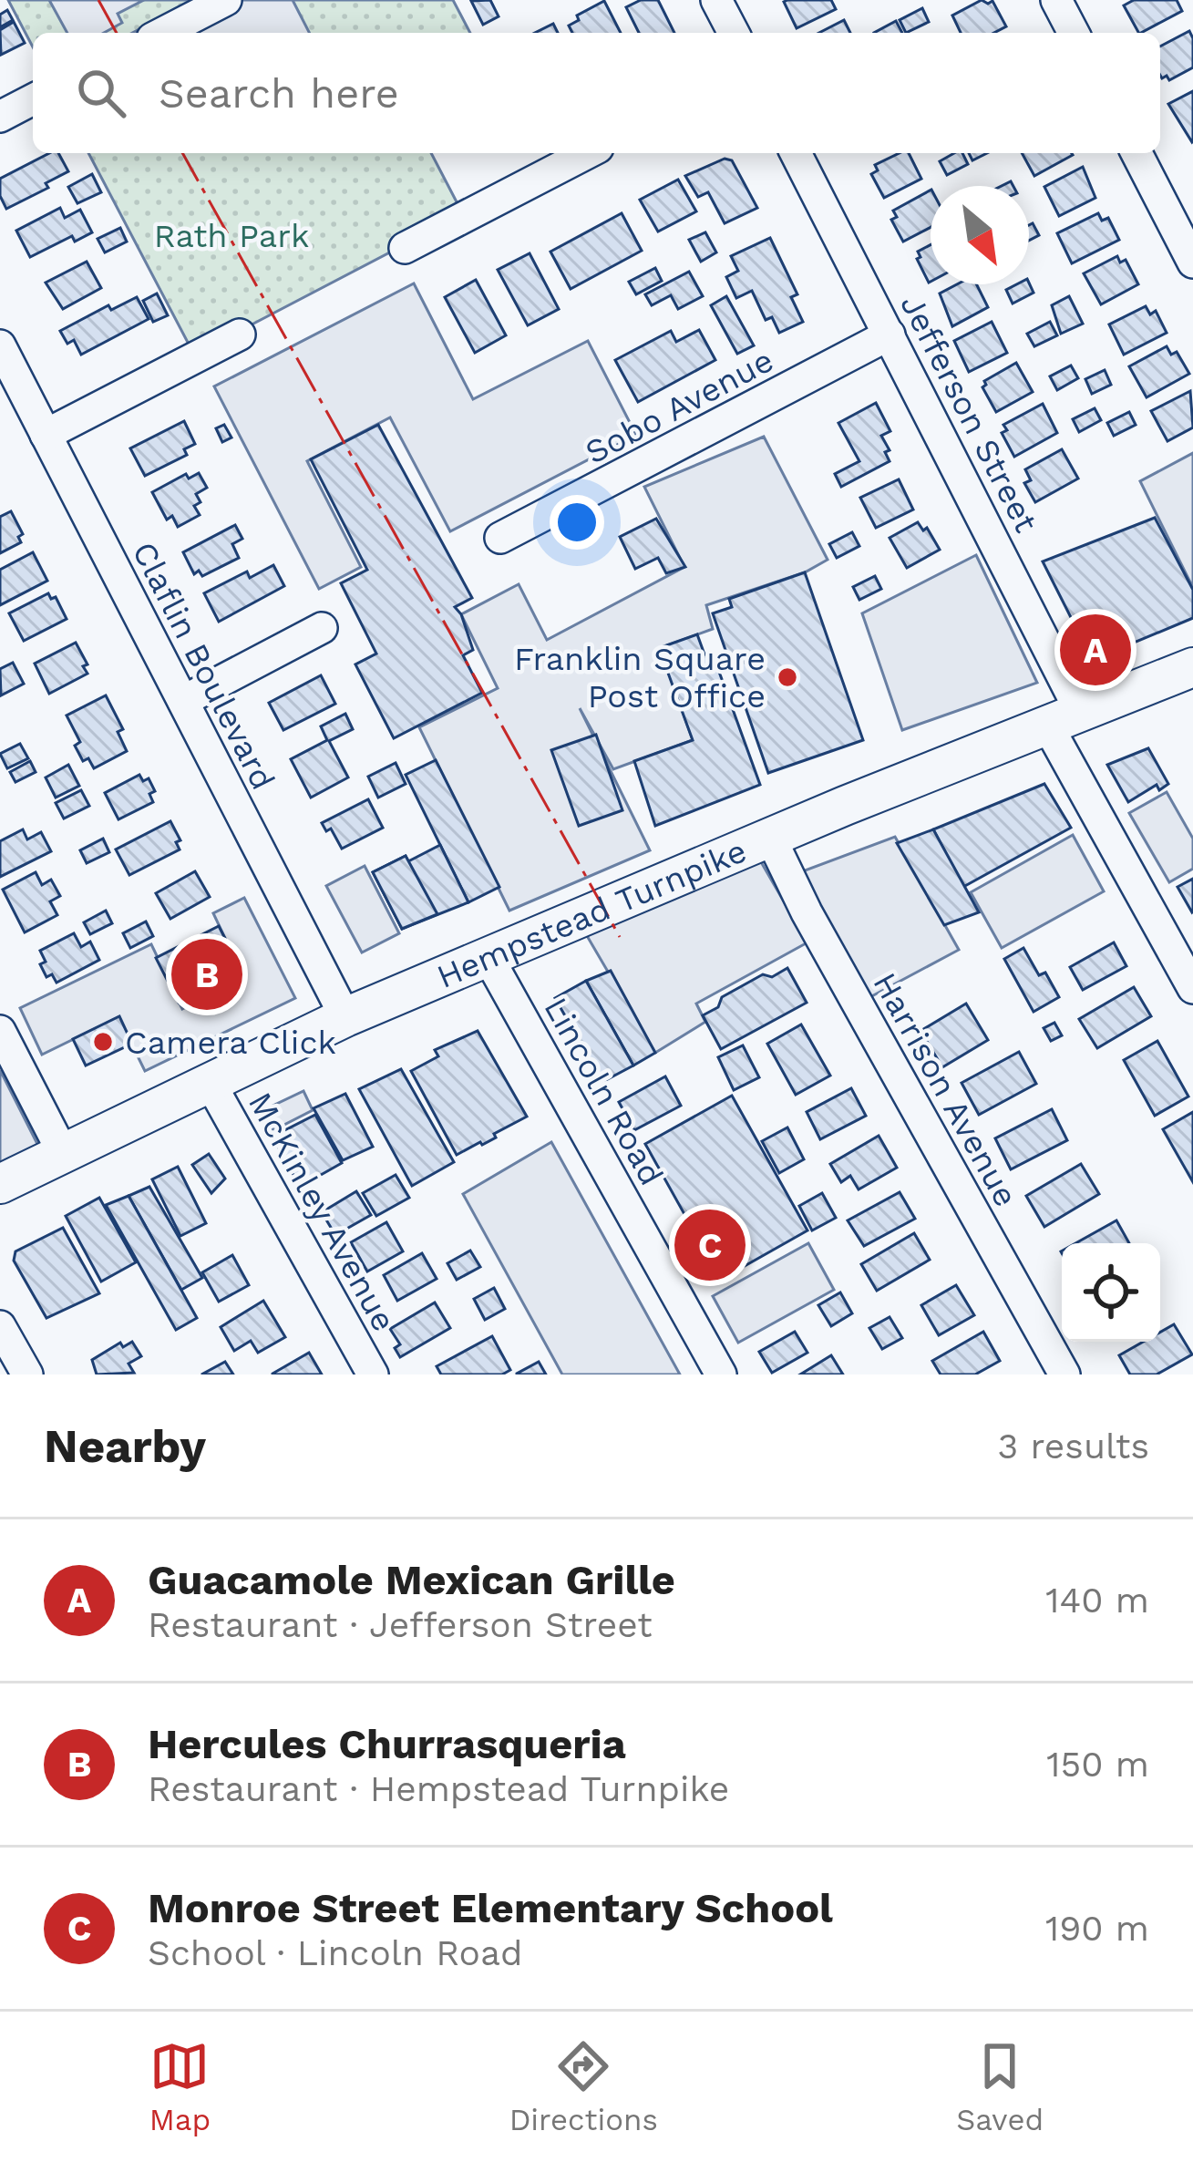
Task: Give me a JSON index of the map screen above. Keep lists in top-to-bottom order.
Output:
{
  "streets": {
    "main road": ["Hempstead Turnpike"],
    "street": [
      "Sobo Avenue",
      "Jefferson Street",
      "Claflin Boulevard",
      "Harrison Avenue",
      "Lincoln Road",
      "McKinley Avenue"
    ]
  },
  "crossings": [
    ["Sobo Avenue", "Jefferson Street"],
    ["Jefferson Street", "Hempstead Turnpike"],
    ["Claflin Boulevard", "Hempstead Turnpike"],
    ["Hempstead Turnpike", "Harrison Avenue"],
    ["Hempstead Turnpike", "Lincoln Road"],
    ["Hempstead Turnpike", "McKinley Avenue"]
  ],
  "parks": ["Rath Park"],
  "places": ["Franklin Square Post Office", "Camera Click"],
  "north": "bottom right",
  "page": {
    "search": "Search here",
    "pins": ["A", "B", "C"],
    "heading": ["Nearby", "3 results"],
    "list": [
      {
        "mark": "A",
        "name": "Guacamole Mexican Grille",
        "note": "Restaurant · Jefferson Street",
        "value": "140 m"
      },
      {
        "mark": "B",
        "name": "Hercules Churrasqueria",
        "note": "Restaurant · Hempstead Turnpike",
        "value": "150 m"
      },
      {
        "mark": "C",
        "name": "Monroe Street Elementary School",
        "note": "School · Lincoln Road",
        "value": "190 m"
      }
    ],
    "nav": ["Map", "Directions", "Saved"]
  }
}
